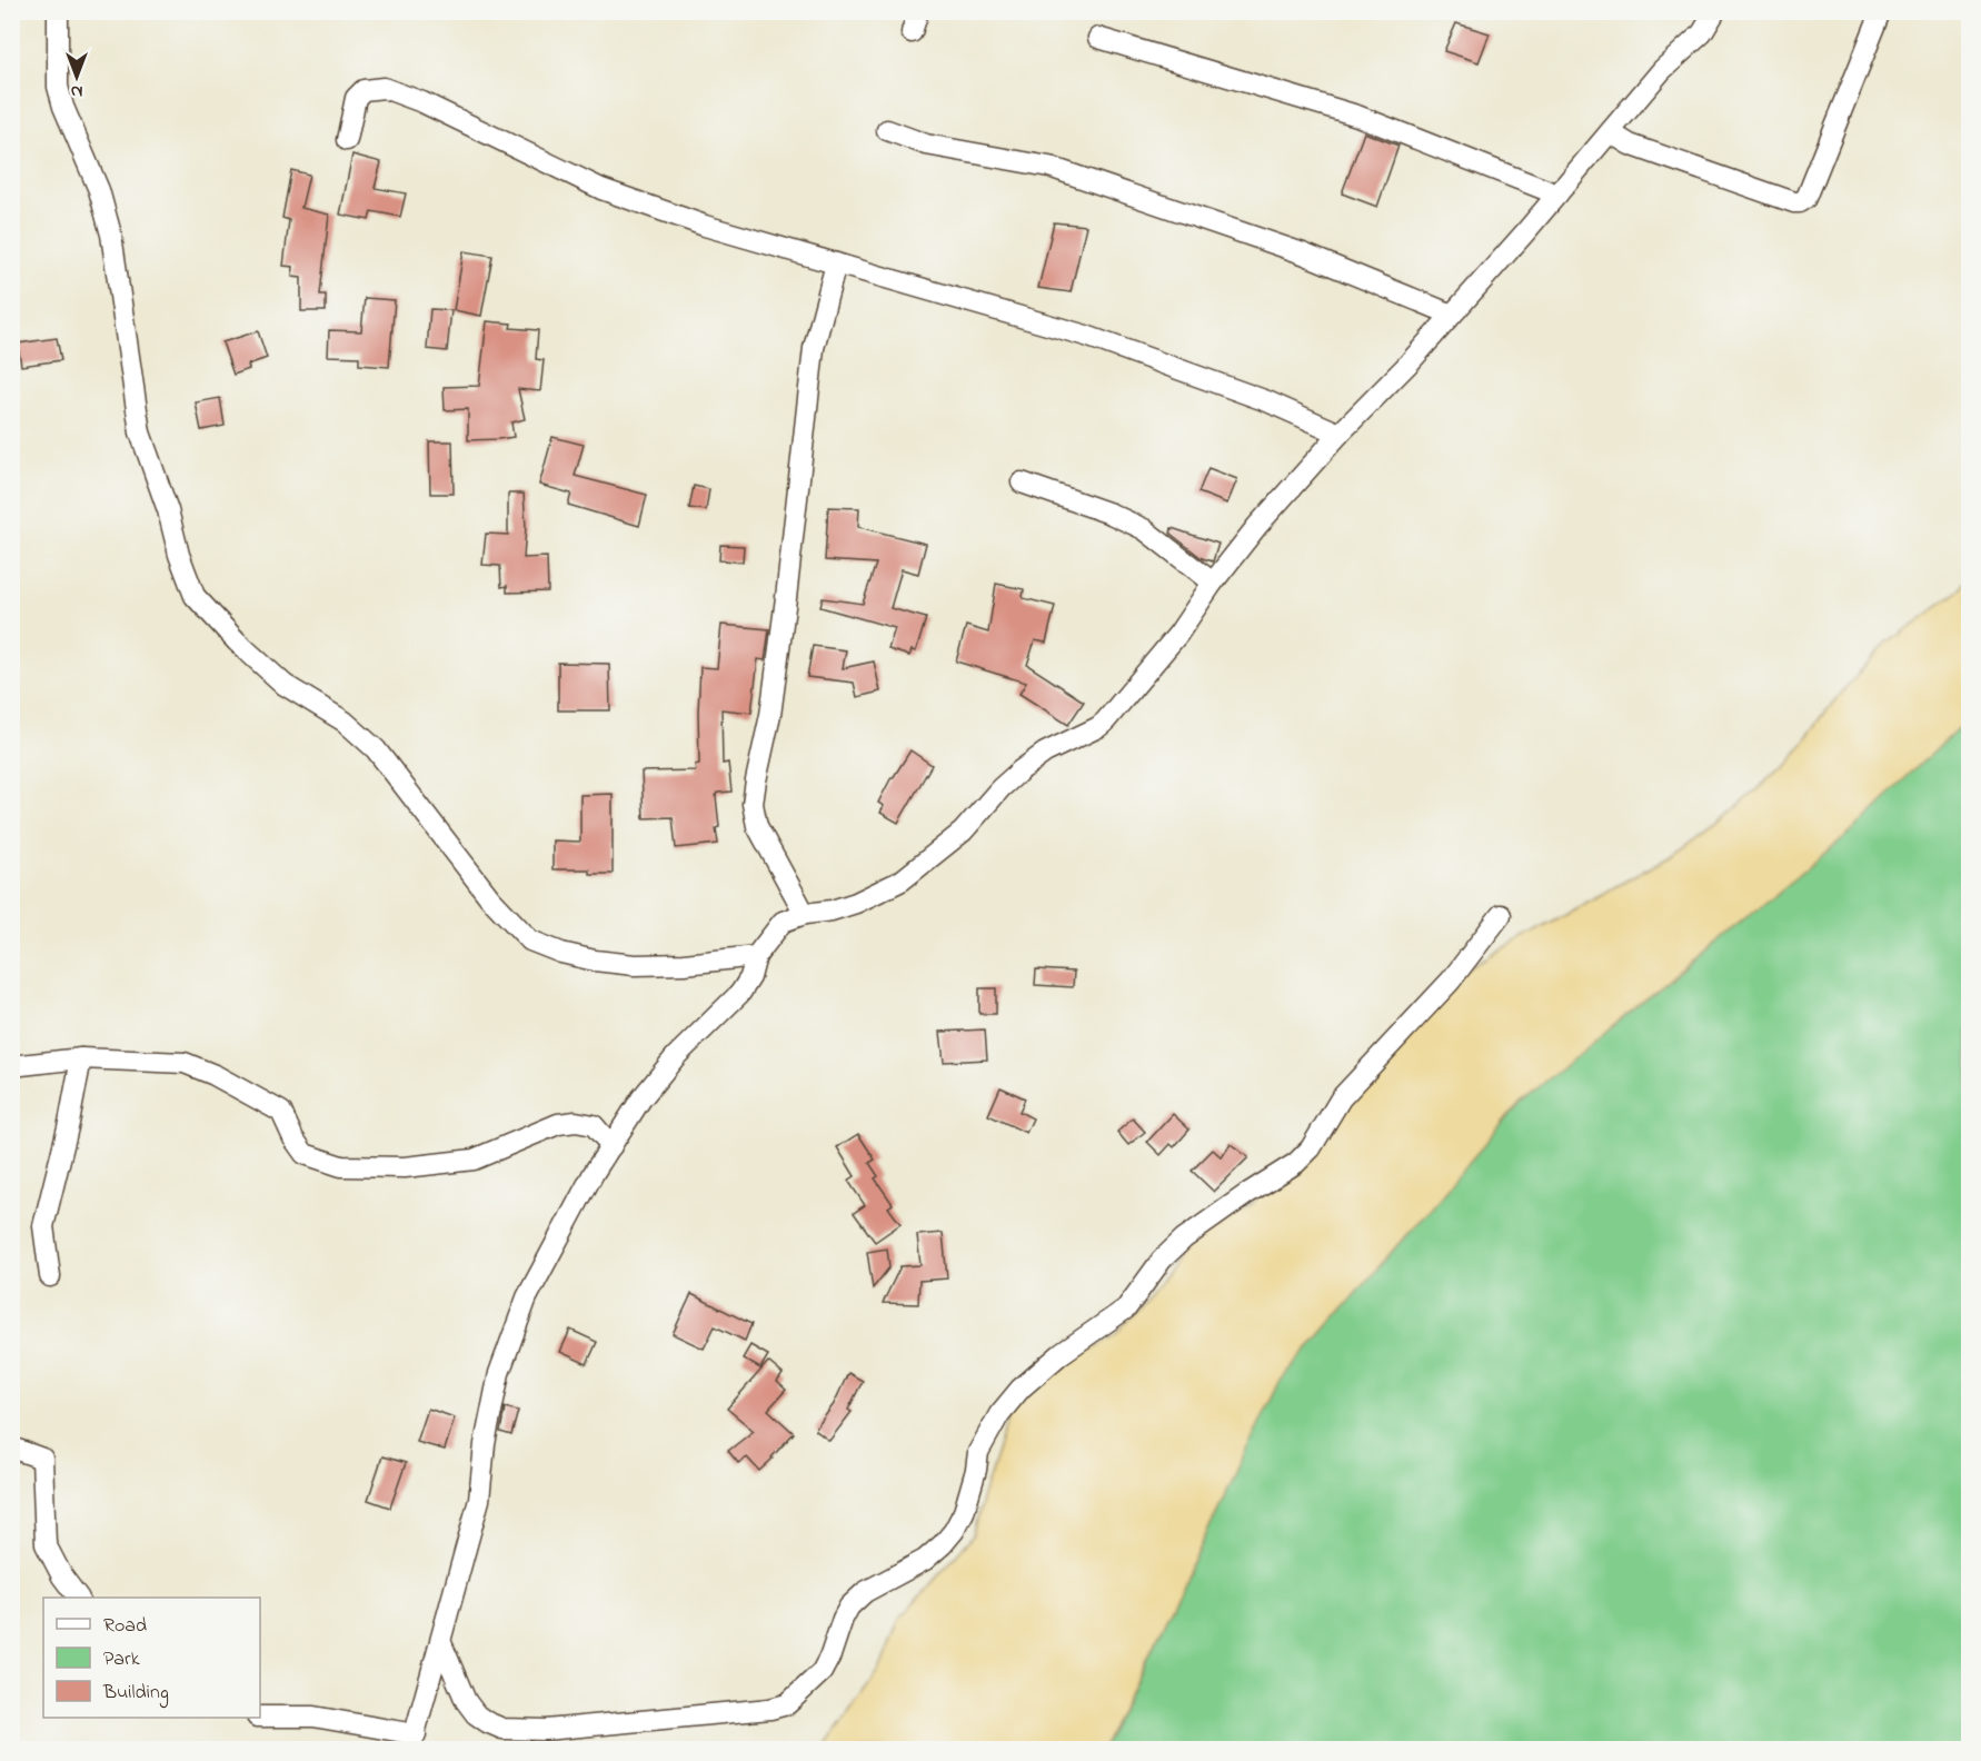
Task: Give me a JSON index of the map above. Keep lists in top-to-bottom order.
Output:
{
  "legend": ["Road", "Park", "Building"],
  "north": "bottom"
}
